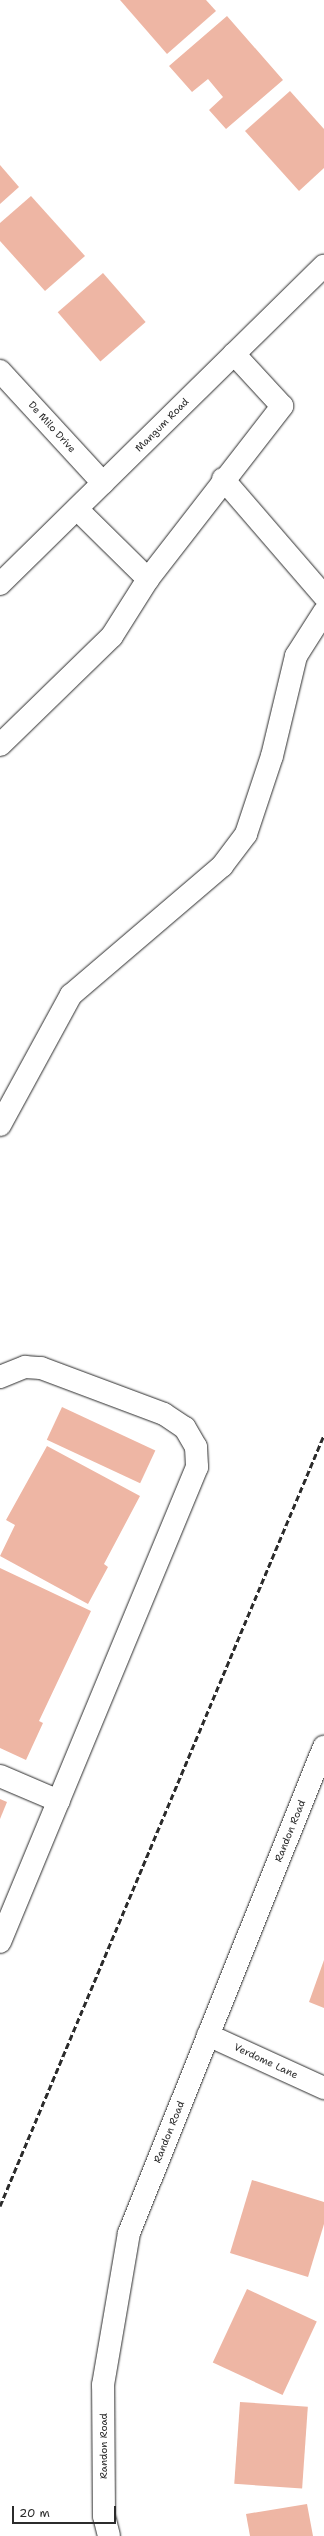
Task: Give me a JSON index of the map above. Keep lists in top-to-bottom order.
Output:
{
  "streets": {
    "street": [
      "Mangum Road",
      "De Milo Drive",
      "Randon Road",
      "Verdome Lane"
    ]
  },
  "crossings": [
    ["Mangum Road", "De Milo Drive"],
    ["Randon Road", "Verdome Lane"]
  ],
  "scale_bar": "20 m"
}
